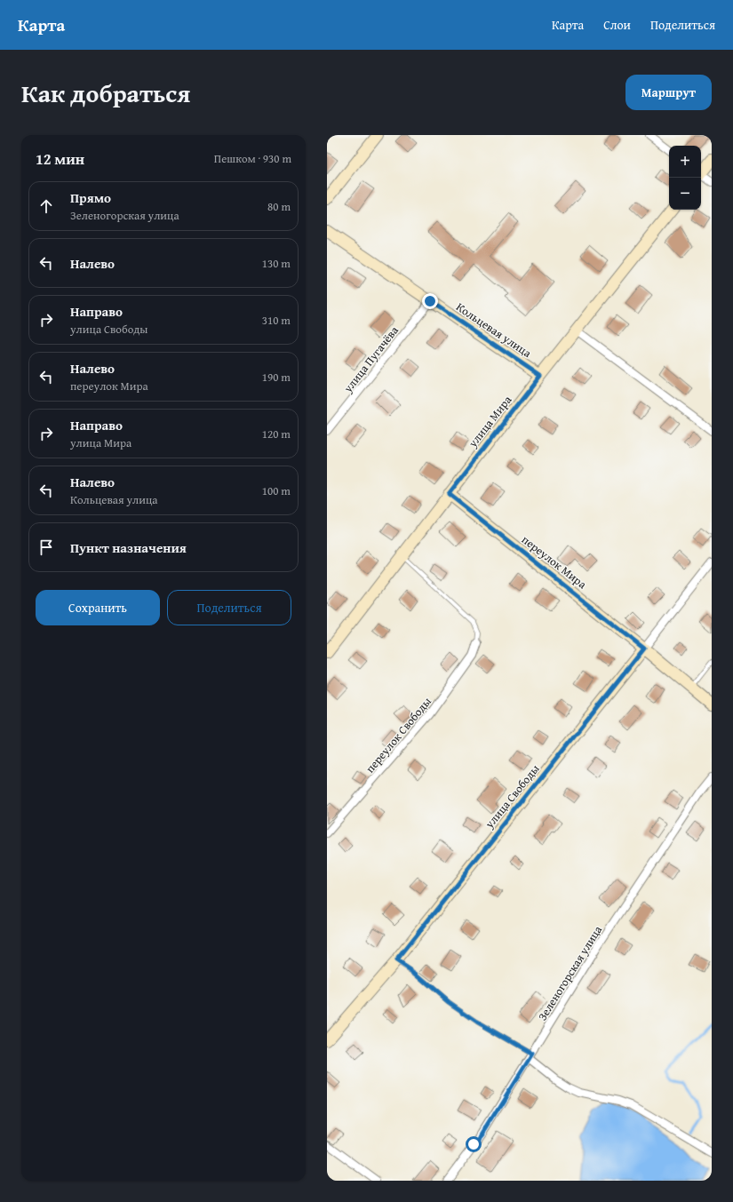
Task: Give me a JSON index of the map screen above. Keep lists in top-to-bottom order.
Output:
{
  "streets": {
    "street": [
      "Кольцевая улица",
      "улица Пугачёва",
      "улица Мира",
      "переулок Мира",
      "переулок Свободы",
      "улица Свободы",
      "Зеленогорская улица"
    ]
  },
  "crossings": [
    ["Кольцевая улица", "улица Пугачёва"],
    ["Кольцевая улица", "улица Мира"],
    ["улица Мира", "переулок Мира"],
    ["переулок Мира", "улица Свободы"]
  ],
  "page": {
    "header": "Карта",
    "nav": ["Карта", "Слои", "Поделиться"],
    "title": "Как добраться",
    "buttons": [
      "Маршрут",
      ["Сохранить", "Поделиться"]
    ],
    "heading": ["12 мин", "Пешком · 930 m"],
    "map_buttons": ["+", "−"],
    "list": [
      ["Прямо", "Зеленогорская улица", "80 m"],
      ["Налево", "130 m"],
      ["Направо", "улица Свободы", "310 m"],
      ["Налево", "переулок Мира", "190 m"],
      ["Направо", "улица Мира", "120 m"],
      ["Налево", "Кольцевая улица", "100 m"],
      "Пункт назначения"
    ]
  }
}
